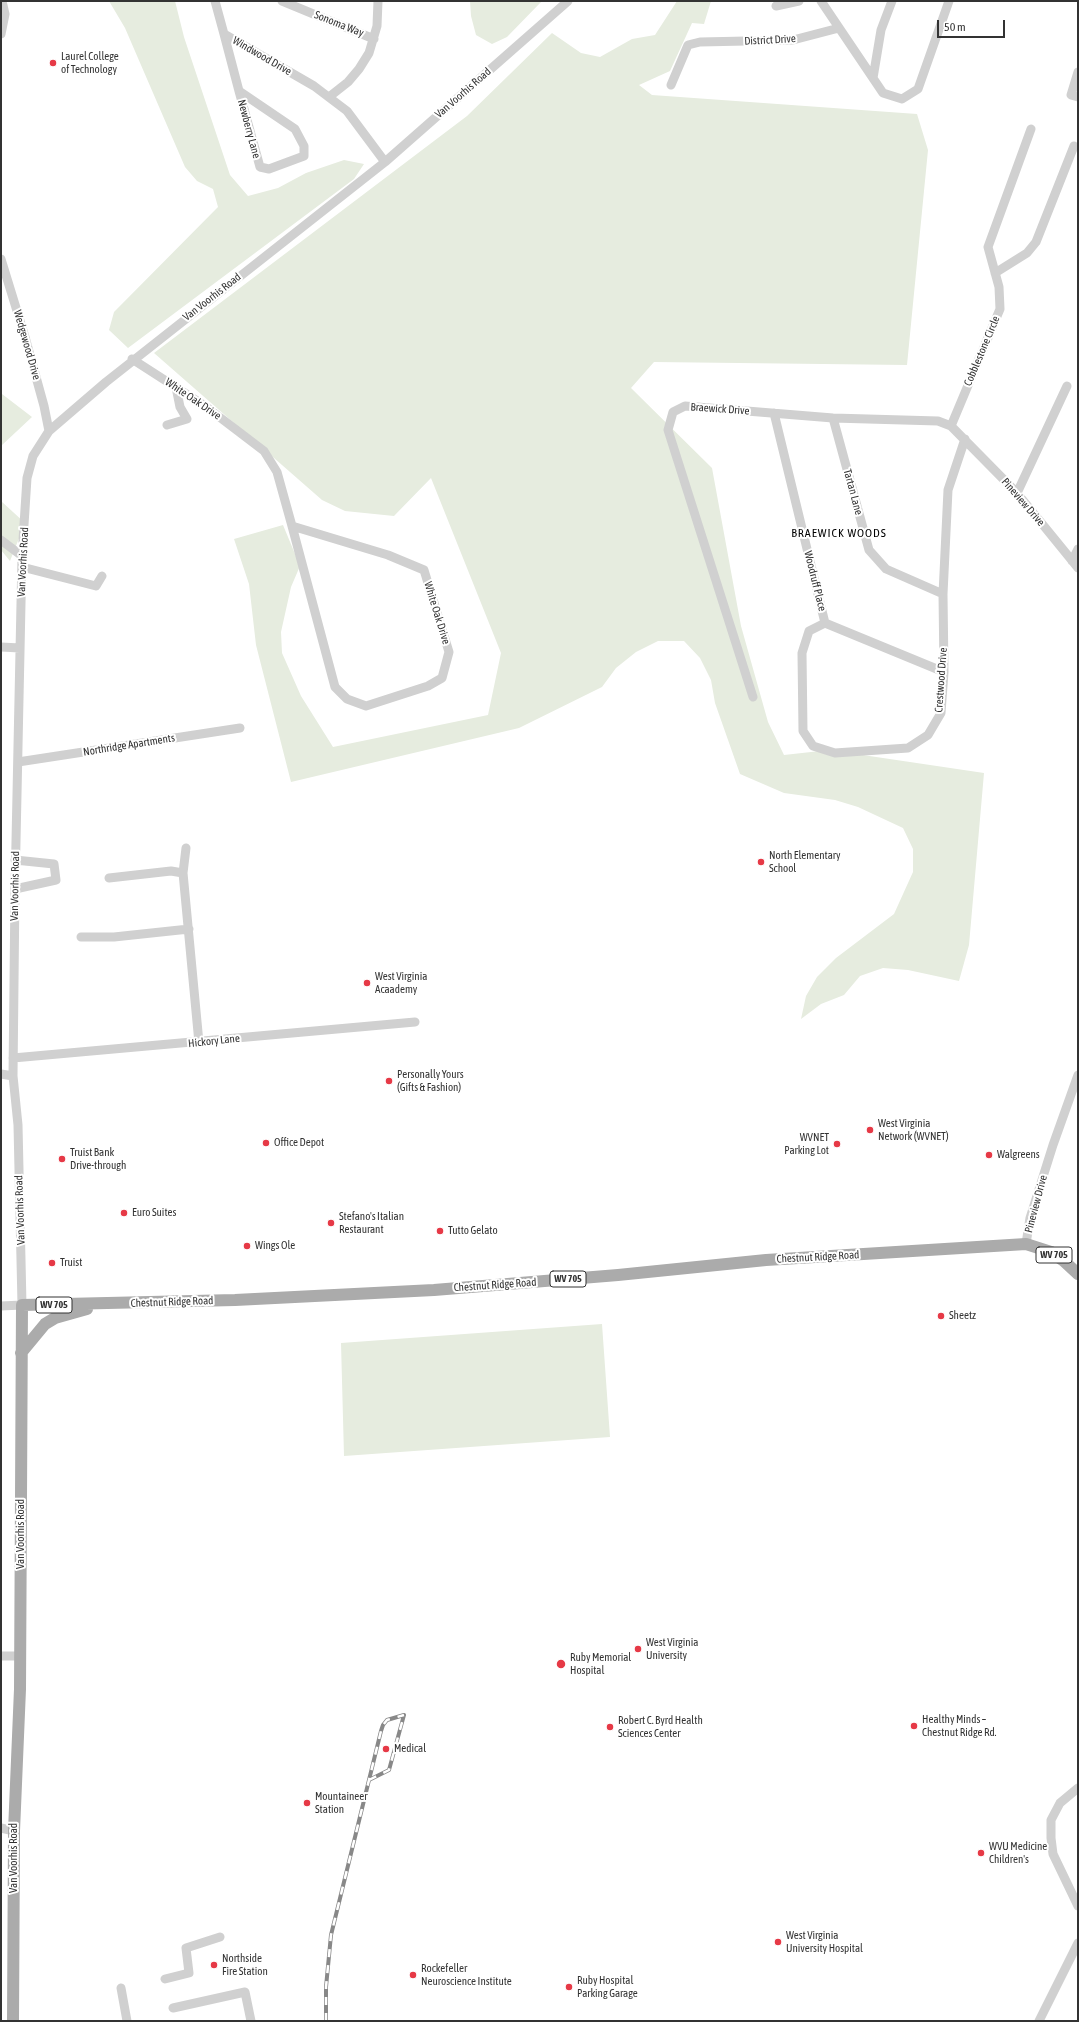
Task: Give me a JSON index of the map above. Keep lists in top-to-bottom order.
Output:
{
  "streets": {
    "main road": ["Van Voorhis Road", "WV 705", "Chestnut Ridge Road"],
    "street": [
      "Sonoma Way",
      "District Drive",
      "Windwood Drive",
      "Newberry Lane",
      "Wedgewood Drive",
      "Cobblestone Circle",
      "White Oak Drive",
      "Braewick Drive",
      "Tartan Lane",
      "Pineview Drive",
      "Woodruff Place",
      "Crestwood Drive",
      "Northridge Apartments",
      "Hickory Lane"
    ]
  },
  "crossings": [
    ["Windwood Drive", "Van Voorhis Road"],
    ["Windwood Drive", "Newberry Lane"],
    ["Van Voorhis Road", "Wedgewood Drive"],
    ["Van Voorhis Road", "White Oak Drive"],
    ["Van Voorhis Road", "Northridge Apartments"],
    ["Van Voorhis Road", "Hickory Lane"],
    ["Van Voorhis Road", "Chestnut Ridge Road"],
    ["Cobblestone Circle", "Braewick Drive"],
    ["Braewick Drive", "Tartan Lane"],
    ["Braewick Drive", "Woodruff Place"],
    ["Tartan Lane", "Crestwood Drive"],
    ["Pineview Drive", "Crestwood Drive"],
    ["Pineview Drive", "Chestnut Ridge Road"],
    ["Woodruff Place", "Crestwood Drive"]
  ],
  "districts": ["BRAEWICK WOODS"],
  "places": [
    "Laurel College of Technology",
    "North Elementary School",
    "West Virginia Acaademy",
    "Personally Yours (Gifts & Fashion)",
    "West Virginia Network (WVNET)",
    "Office Depot",
    "WVNET Parking Lot",
    "Walgreens",
    "Truist Bank Drive-through",
    "Euro Suites",
    "Stefano's Italian Restaurant",
    "Tutto Gelato",
    "Wings Ole",
    "Truist",
    "Sheetz",
    "West Virginia University",
    "Ruby Memorial Hospital",
    "Healthy Minds – Chestnut Ridge Rd.",
    "Robert C. Byrd Health Sciences Center",
    "Medical",
    "Mountaineer Station",
    "WVU Medicine Children's",
    "West Virginia University Hospital",
    "Northside Fire Station",
    "Rockefeller Neuroscience Institute",
    "Ruby Hospital Parking Garage"
  ],
  "scale_bar": "50 m"
}
